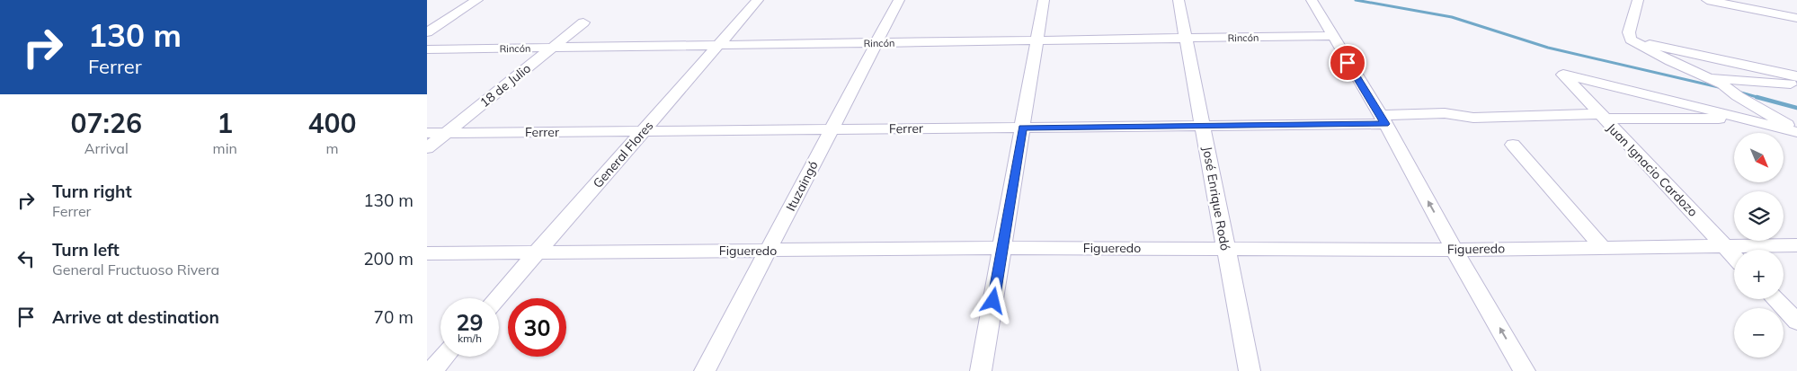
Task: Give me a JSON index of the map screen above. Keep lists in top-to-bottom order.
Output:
{
  "streets": {
    "street": [
      "Rincón",
      "18 de Julio",
      "Ferrer",
      "General Flores",
      "Juan Ignacio Cardozo",
      "Ituzaingó",
      "José Enrique Rodó",
      "Figueredo"
    ]
  },
  "crossings": [
    ["Rincón", "18 de Julio"],
    ["Rincón", "General Flores"],
    ["Rincón", "Ituzaingó"],
    ["Rincón", "José Enrique Rodó"],
    ["18 de Julio", "Ferrer"],
    ["Ferrer", "General Flores"],
    ["Ferrer", "Juan Ignacio Cardozo"],
    ["Ferrer", "Ituzaingó"],
    ["Ferrer", "José Enrique Rodó"],
    ["General Flores", "Figueredo"],
    ["Juan Ignacio Cardozo", "Figueredo"],
    ["Ituzaingó", "Figueredo"],
    ["José Enrique Rodó", "Figueredo"]
  ],
  "north": "bottom right",
  "page": {
    "turn": ["130 m", "Ferrer"],
    "eta": [
      "07:26",
      "Arrival",
      "1",
      "min",
      "400",
      "m"
    ],
    "map_buttons": ["+", "−"],
    "list": [
      {
        "name": "Turn right",
        "note": "Ferrer",
        "value": "130 m"
      },
      {
        "name": "Turn left",
        "note": "General Fructuoso Rivera",
        "value": "200 m"
      },
      {
        "name": "Arrive at destination",
        "value": "70 m"
      }
    ],
    "speed": "29 km/h",
    "limit": "30"
  }
}
